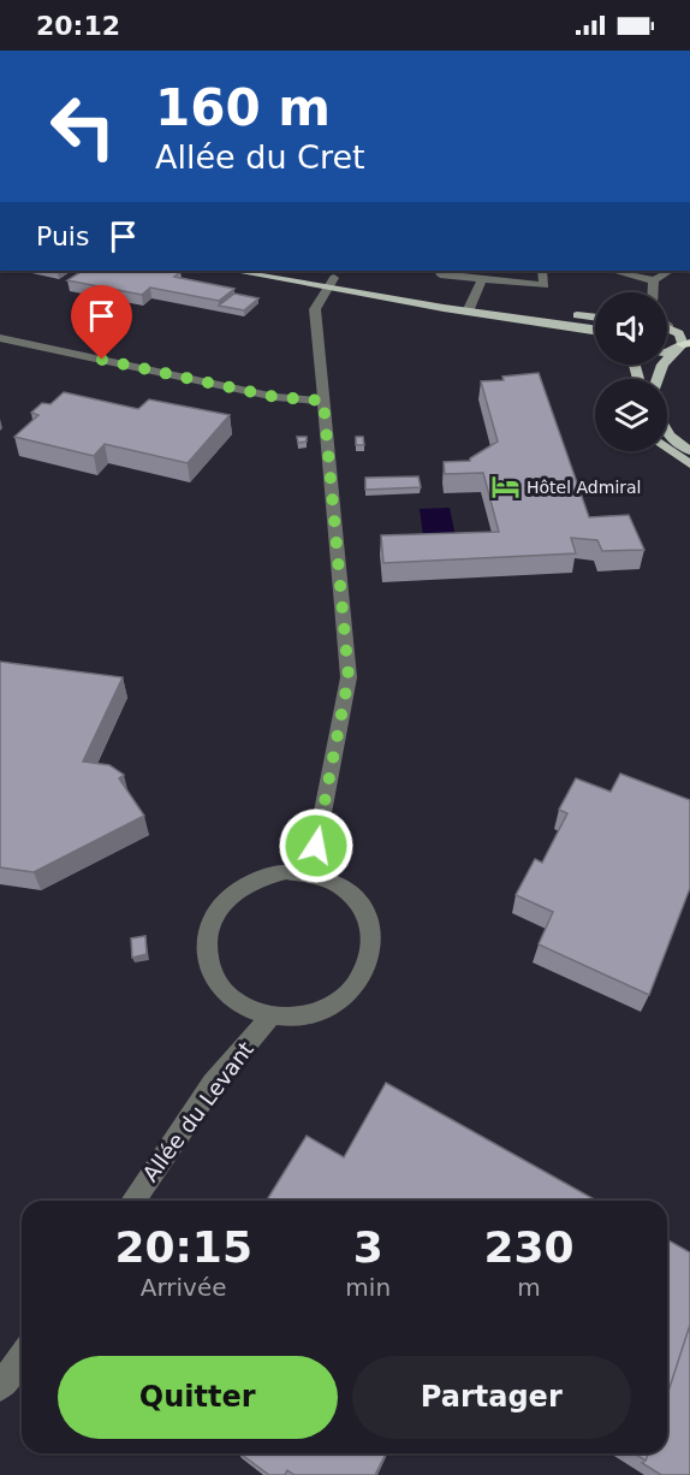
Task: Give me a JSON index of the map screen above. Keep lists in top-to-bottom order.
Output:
{
  "streets": {
    "street": ["Allée du Levant"]
  },
  "places": {
    "hotel": ["Hôtel Admiral"]
  },
  "page": {
    "status": "20:12",
    "turn": ["160 m", "Allée du Cret"],
    "then": "Puis",
    "eta": [
      "20:15",
      "Arrivée",
      "3",
      "min",
      "230",
      "m"
    ],
    "buttons": ["Quitter", "Partager"]
  }
}
